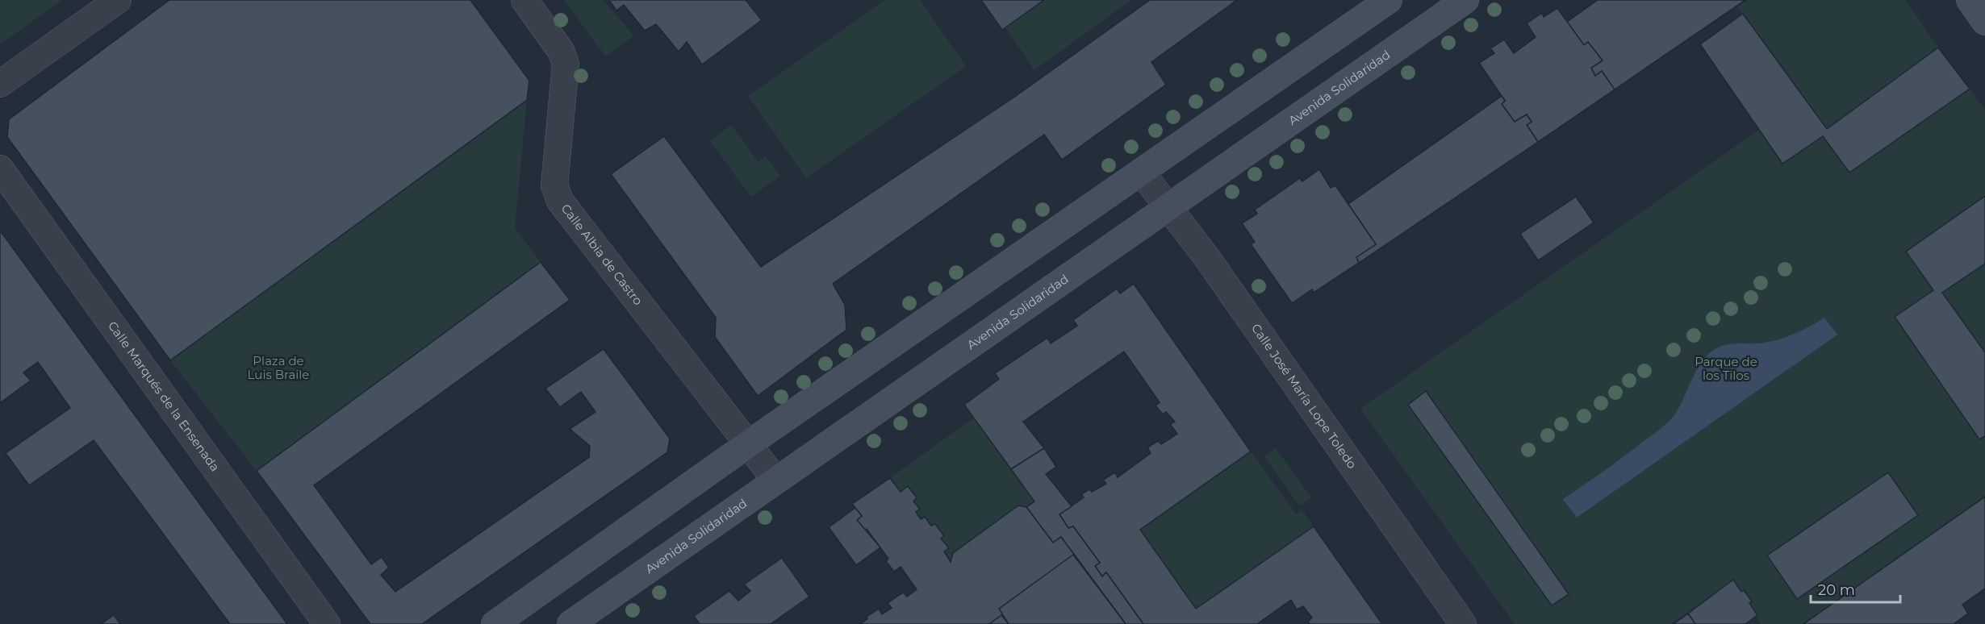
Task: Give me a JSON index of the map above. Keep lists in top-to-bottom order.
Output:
{
  "streets": {
    "main road": ["Avenida Solidaridad"],
    "street": ["Calle Albia de Castro", "Calle Marqués de la Ensenada", "Calle José María Lope Toledo"]
  },
  "crossings": [
    ["Avenida Solidaridad", "Calle Albia de Castro"],
    ["Avenida Solidaridad", "Calle José María Lope Toledo"]
  ],
  "parks": ["Plaza de Luis Braile", "Parque de los Tilos"],
  "scale_bar": "20 m"
}
